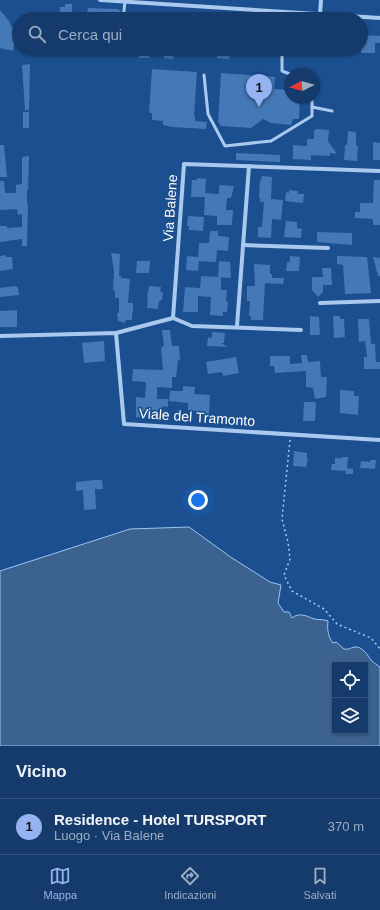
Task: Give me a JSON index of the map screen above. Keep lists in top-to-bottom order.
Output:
{
  "streets": {
    "street": ["Via Balene", "Viale del Tramonto"]
  },
  "north": "left",
  "page": {
    "search": "Cerca qui",
    "pins": "1",
    "heading": "Vicino",
    "list": [
      {
        "mark": "1",
        "name": "Residence - Hotel TURSPORT",
        "note": "Luogo · Via Balene",
        "value": "370 m"
      }
    ],
    "nav": ["Mappa", "Indicazioni", "Salvati"]
  }
}
